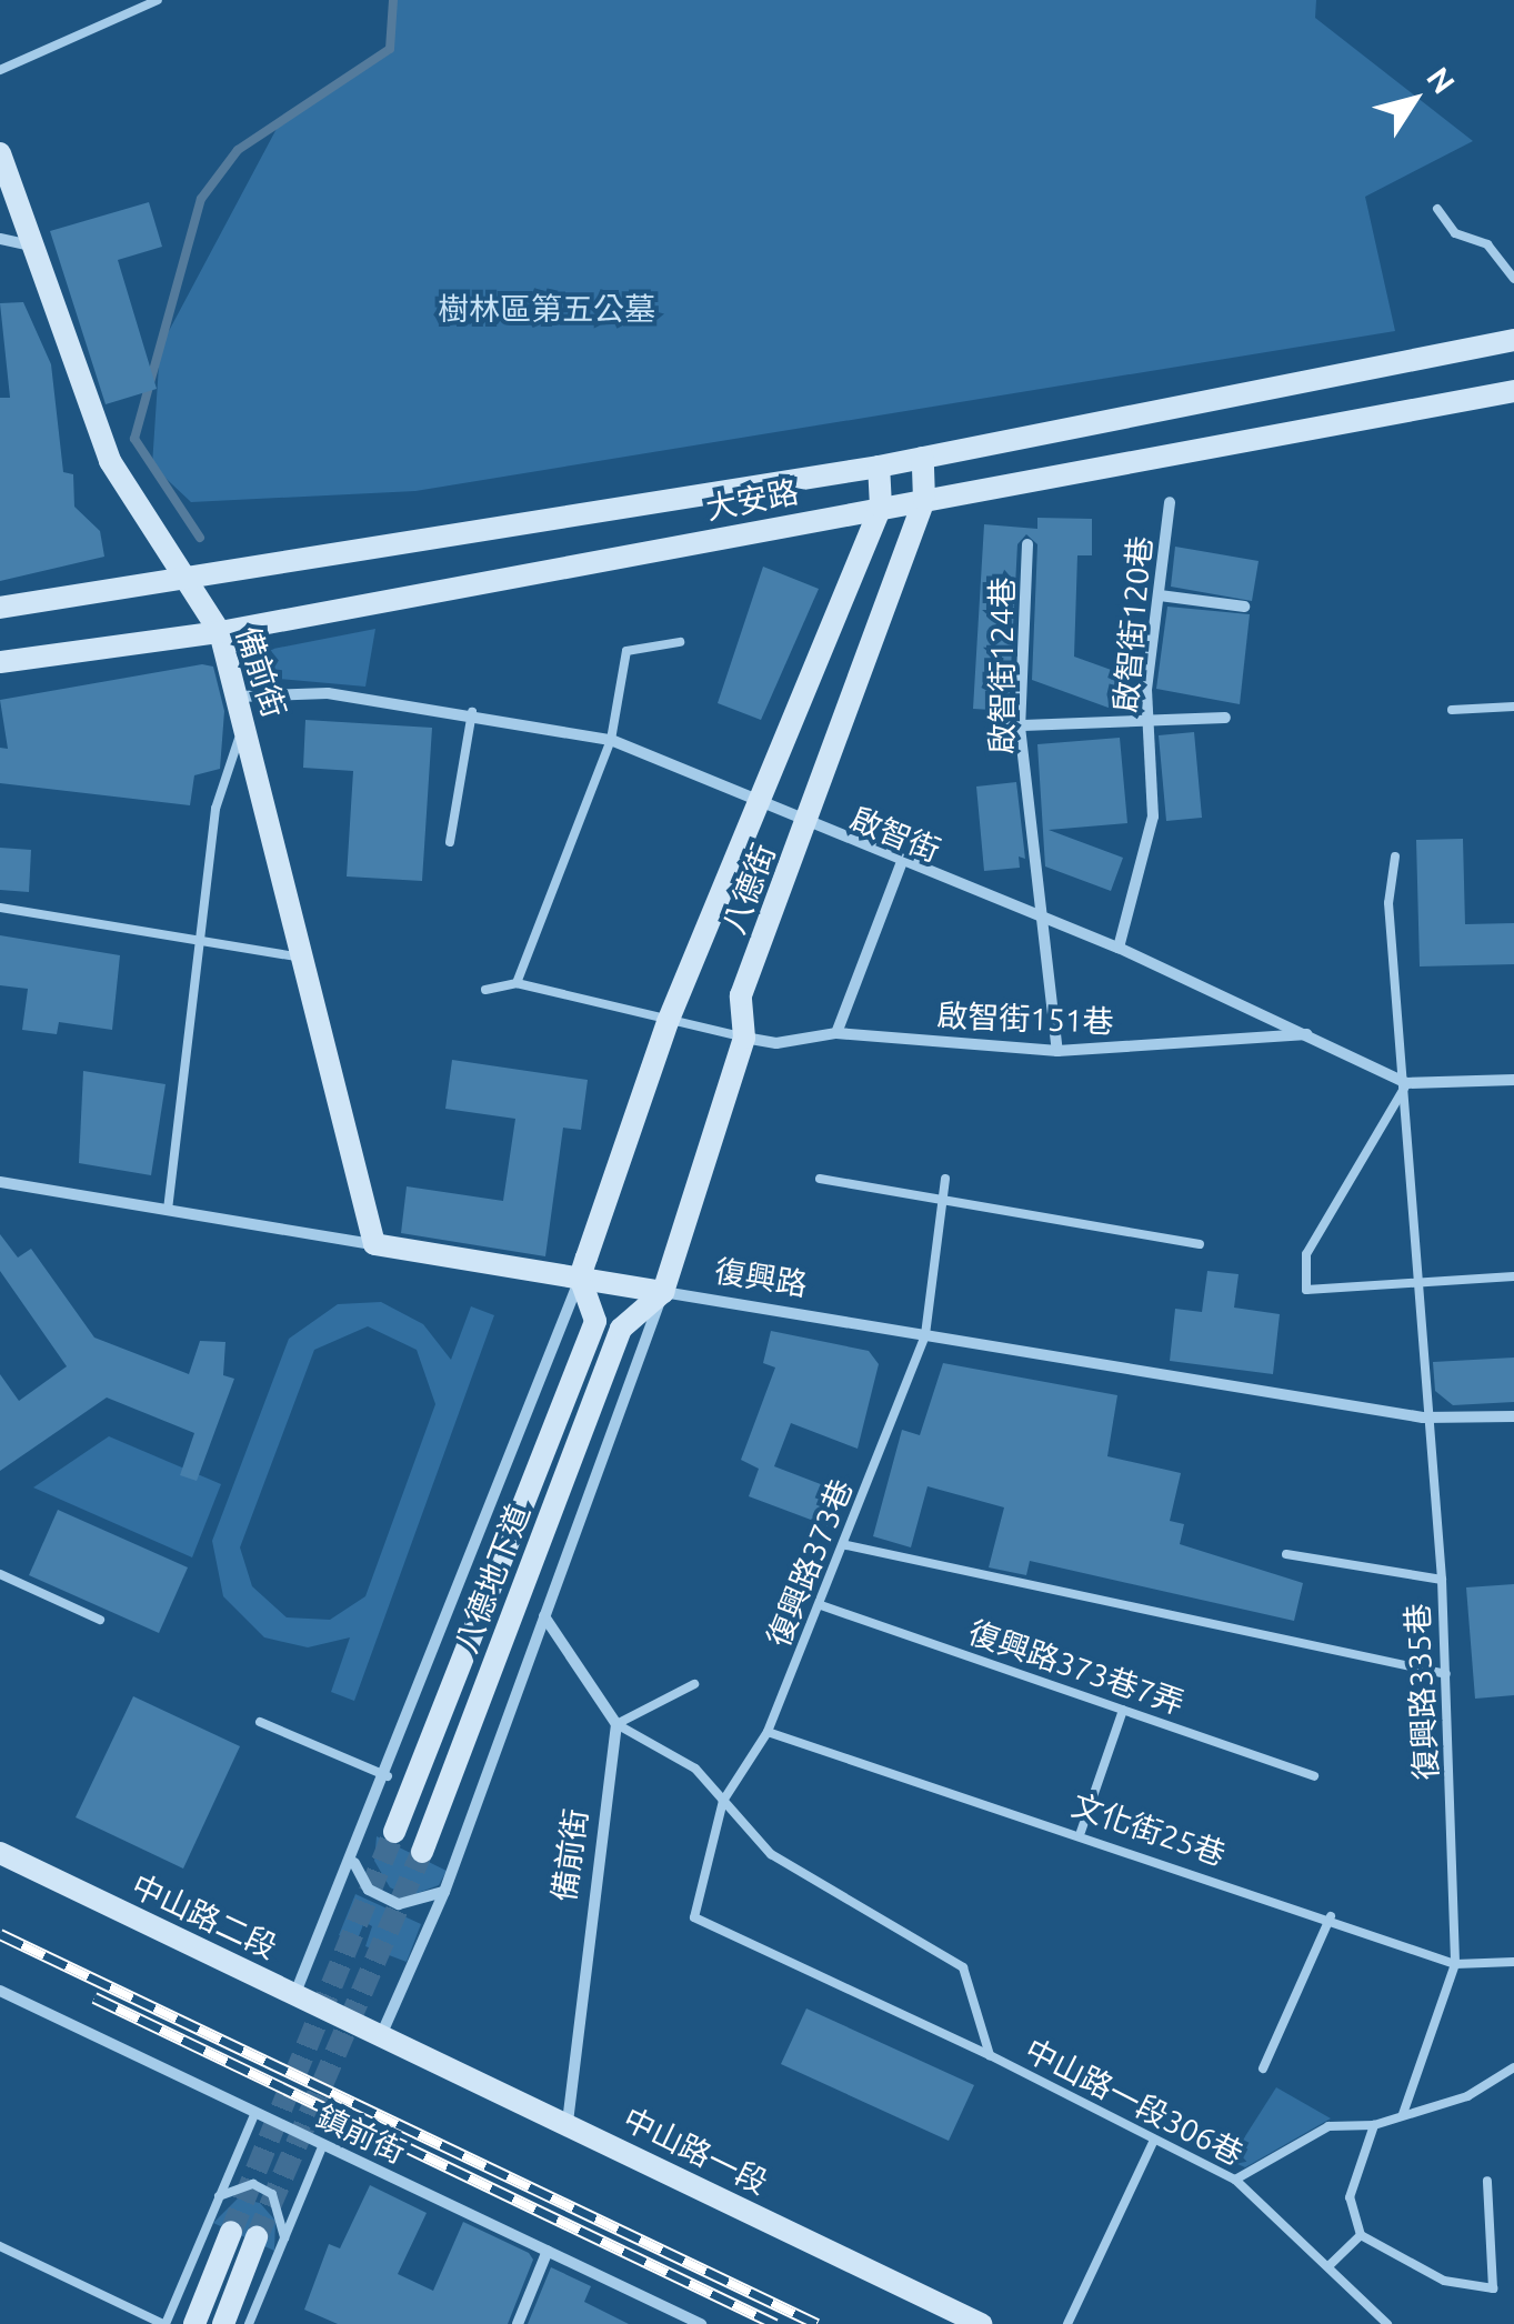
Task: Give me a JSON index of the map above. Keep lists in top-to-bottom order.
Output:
{
  "streets": {
    "street": [
      "大安路",
      "啟智街120巷",
      "啟智街124巷",
      "備前街",
      "啟智街",
      "八德街",
      "啟智街151巷",
      "復興路",
      "八德地下道",
      "中山路二段",
      "鎮前街",
      "中山路一段"
    ],
    "lane": [
      "復興路373巷",
      "復興路373巷7弄",
      "復興路335巷",
      "文化街25巷",
      "中山路一段306巷"
    ]
  },
  "crossings": [
    ["大安路", "備前街"],
    ["大安路", "八德街"],
    ["啟智街120巷", "啟智街"],
    ["啟智街124巷", "啟智街"],
    ["啟智街124巷", "啟智街151巷"],
    ["備前街", "啟智街"],
    ["備前街", "復興路"],
    ["備前街", "中山路一段306巷"],
    ["備前街", "中山路一段"],
    ["啟智街", "八德街"],
    ["啟智街", "啟智街151巷"],
    ["啟智街", "復興路335巷"],
    ["八德街", "啟智街151巷"],
    ["八德街", "復興路"],
    ["八德街", "八德地下道"],
    ["復興路", "復興路373巷"],
    ["復興路", "八德地下道"],
    ["復興路", "復興路335巷"],
    ["復興路373巷", "復興路373巷7弄"],
    ["復興路373巷", "文化街25巷"],
    ["復興路373巷", "中山路一段306巷"],
    ["復興路335巷", "文化街25巷"],
    ["中山路二段", "中山路一段"]
  ],
  "parks": ["樹林區第五公墓"],
  "north": "top right"
}
